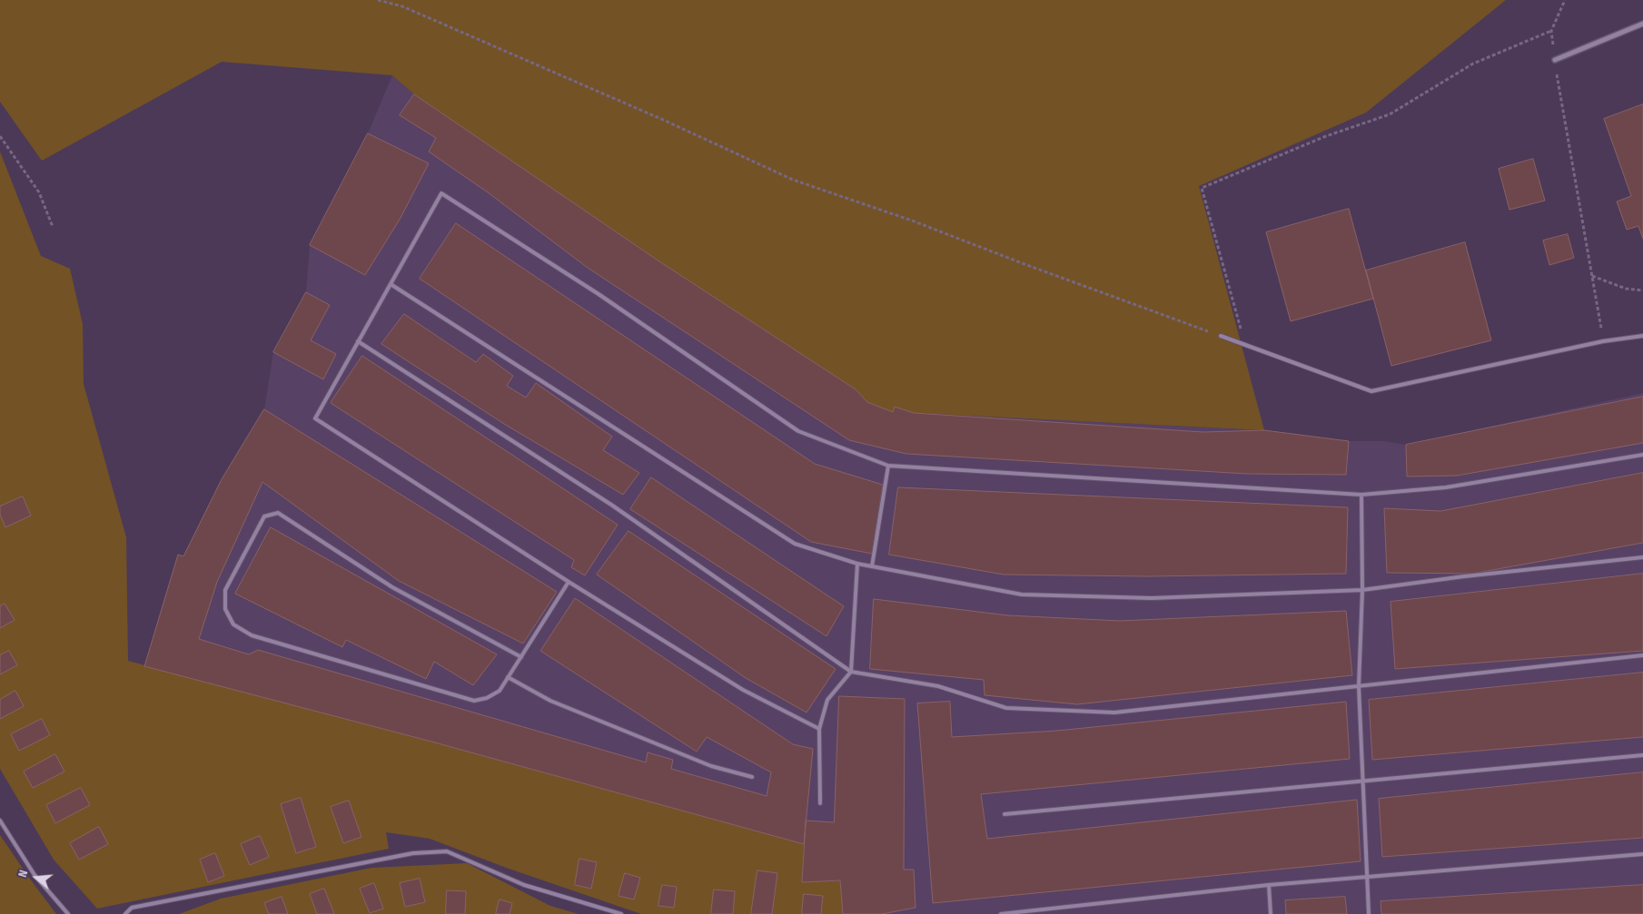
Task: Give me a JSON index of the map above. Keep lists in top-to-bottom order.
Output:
{
  "north": "left"
}
